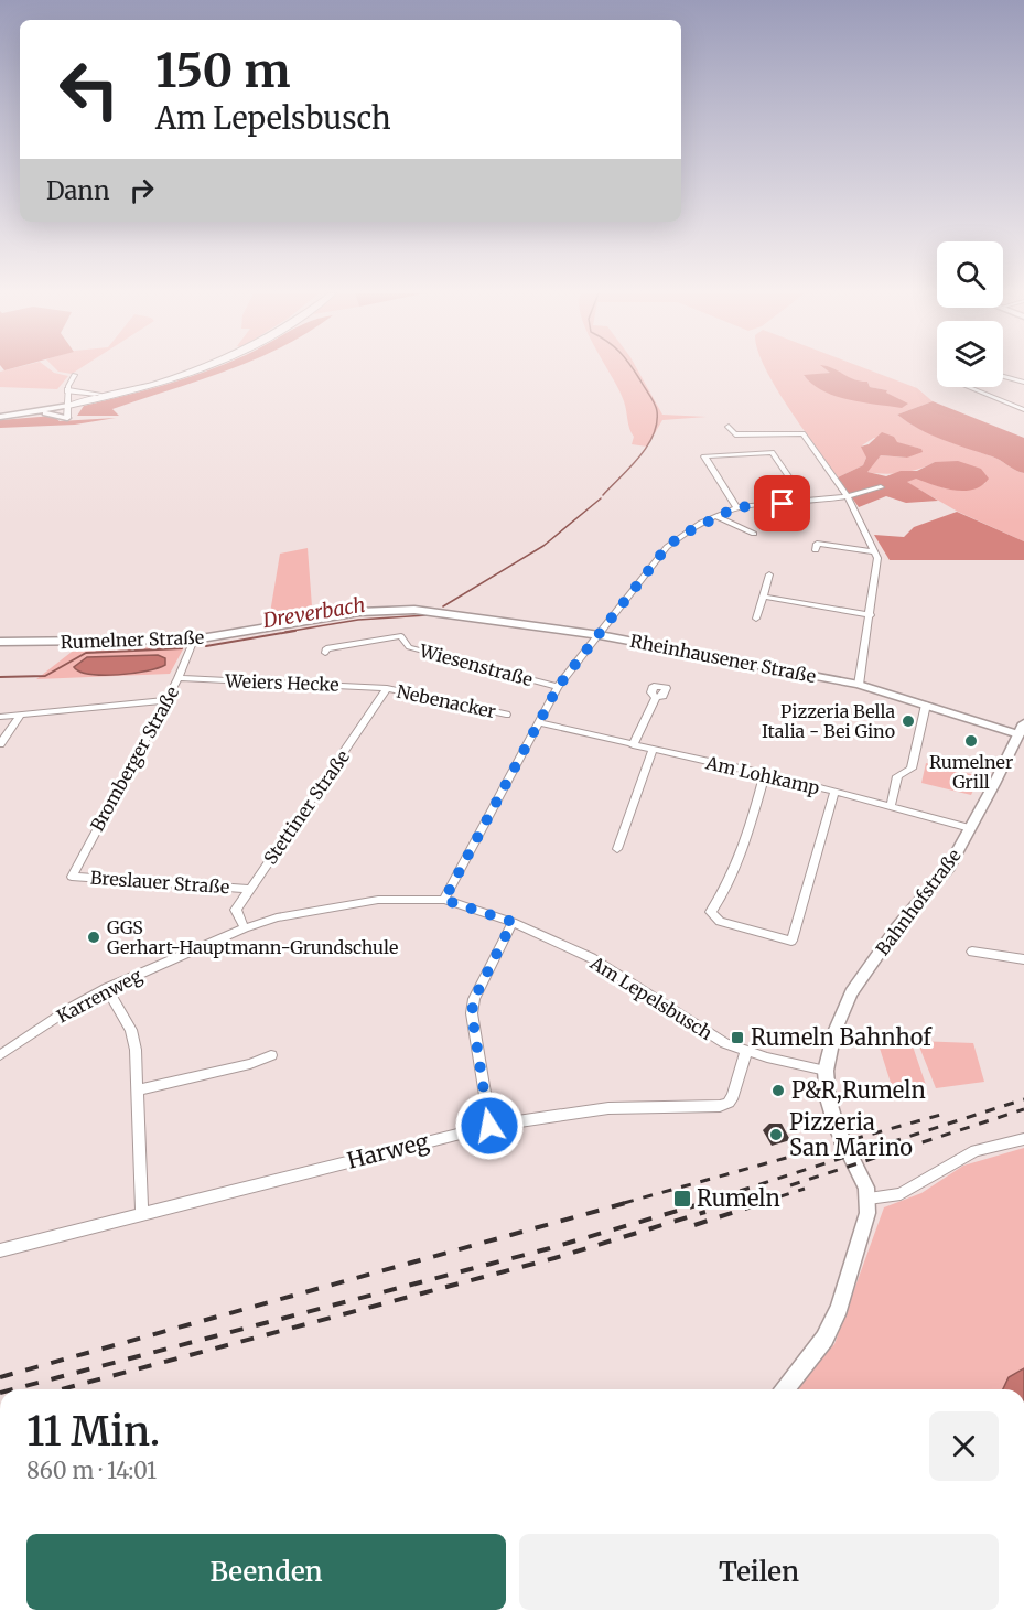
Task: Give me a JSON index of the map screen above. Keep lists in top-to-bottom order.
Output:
{
  "streets": {
    "main road": ["Rumelner Straße", "Rheinhausener Straße", "Bahnhofstraße"],
    "street": [
      "Wiesenstraße",
      "Weiers Hecke",
      "Nebenacker",
      "Bromberger Straße",
      "Am Lohkamp",
      "Stettiner Straße",
      "Breslauer Straße",
      "Karrenweg",
      "Am Lepelsbusch",
      "Harweg"
    ]
  },
  "crossings": [
    ["Rumelner Straße", "Rheinhausener Straße"],
    ["Rumelner Straße", "Bromberger Straße"],
    ["Rheinhausener Straße", "Bahnhofstraße"],
    ["Weiers Hecke", "Nebenacker"],
    ["Weiers Hecke", "Bromberger Straße"],
    ["Weiers Hecke", "Stettiner Straße"],
    ["Nebenacker", "Stettiner Straße"],
    ["Bromberger Straße", "Breslauer Straße"],
    ["Am Lohkamp", "Bahnhofstraße"],
    ["Stettiner Straße", "Breslauer Straße"],
    ["Stettiner Straße", "Karrenweg"],
    ["Bahnhofstraße", "Am Lepelsbusch"],
    ["Karrenweg", "Am Lepelsbusch"],
    ["Am Lepelsbusch", "Harweg"]
  ],
  "water": ["Dreverbach"],
  "places": {
    "other": [
      "Pizzeria Bella Italia - Bei Gino",
      "Rumelner Grill",
      "GGS Gerhart-Hauptmann-Grundschule",
      "P&R,Rumeln",
      "Pizzeria San Marino"
    ],
    "transit": ["Rumeln Bahnhof", "Rumeln"]
  },
  "page": {
    "turn": ["150 m", "Am Lepelsbusch"],
    "then": "Dann",
    "heading": ["11 Min.", "860 m · 14:01"],
    "buttons": ["Beenden", "Teilen"]
  }
}
